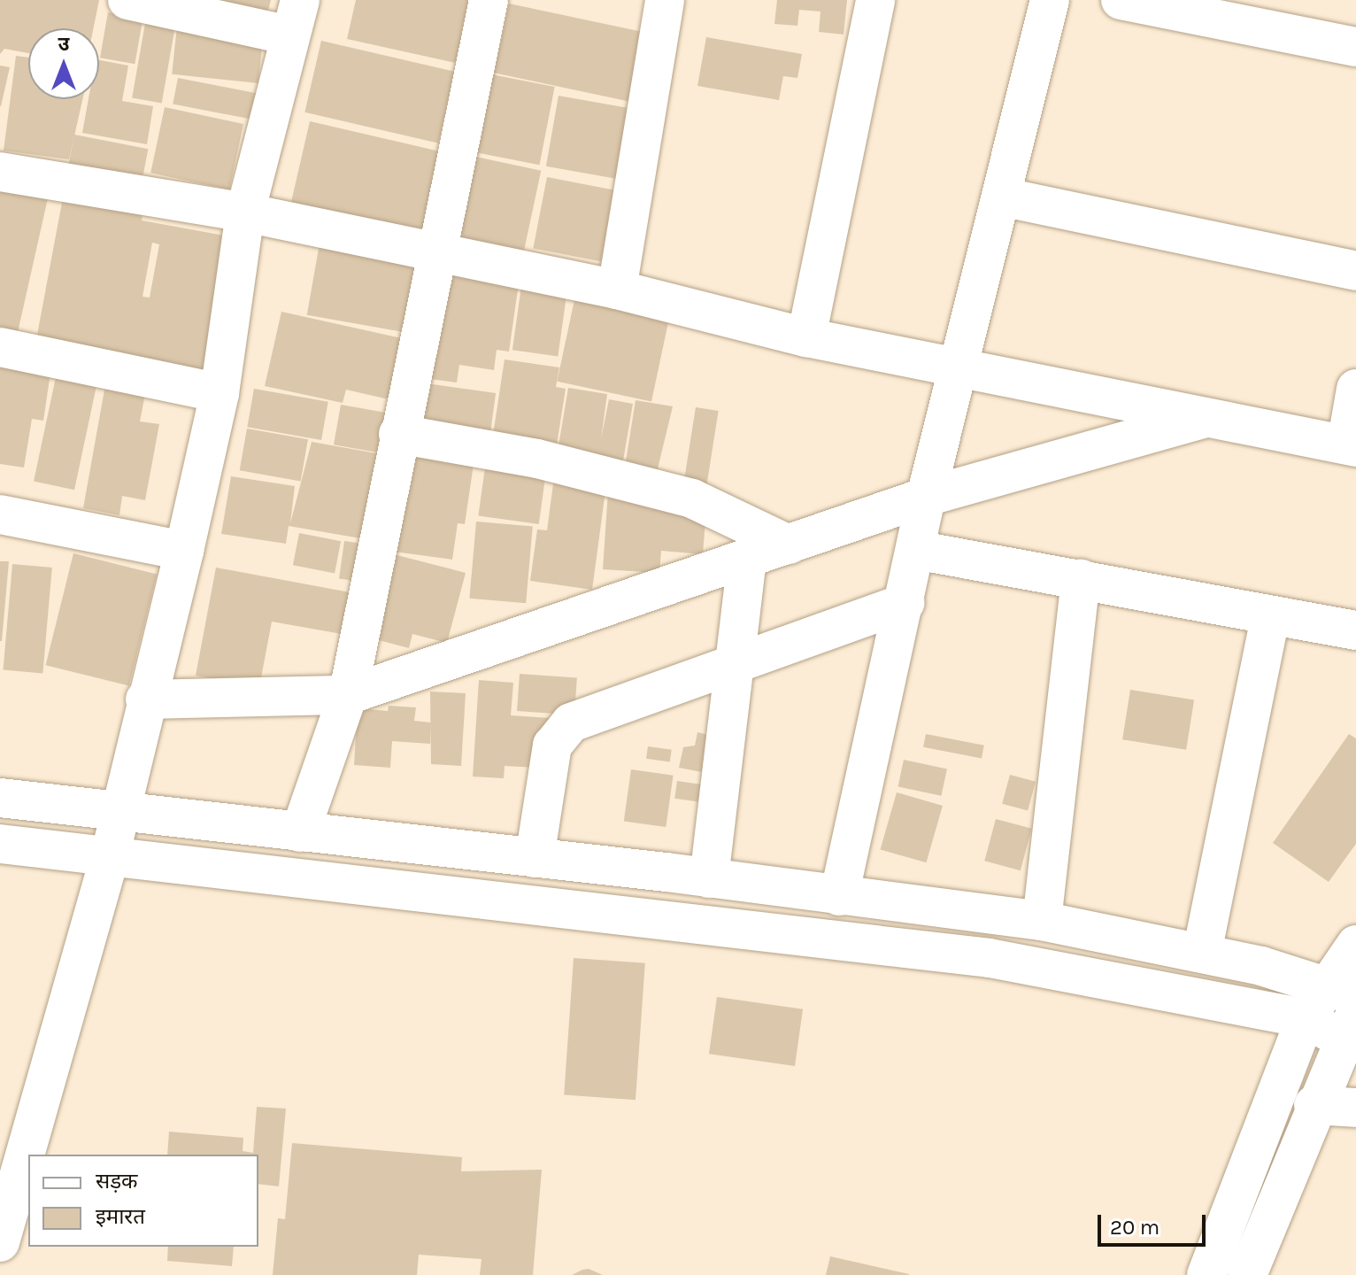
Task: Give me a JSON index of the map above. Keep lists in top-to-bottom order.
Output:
{
  "legend": ["सड़क", "इमारत"],
  "scale_bar": "20 m",
  "north": "top"
}
